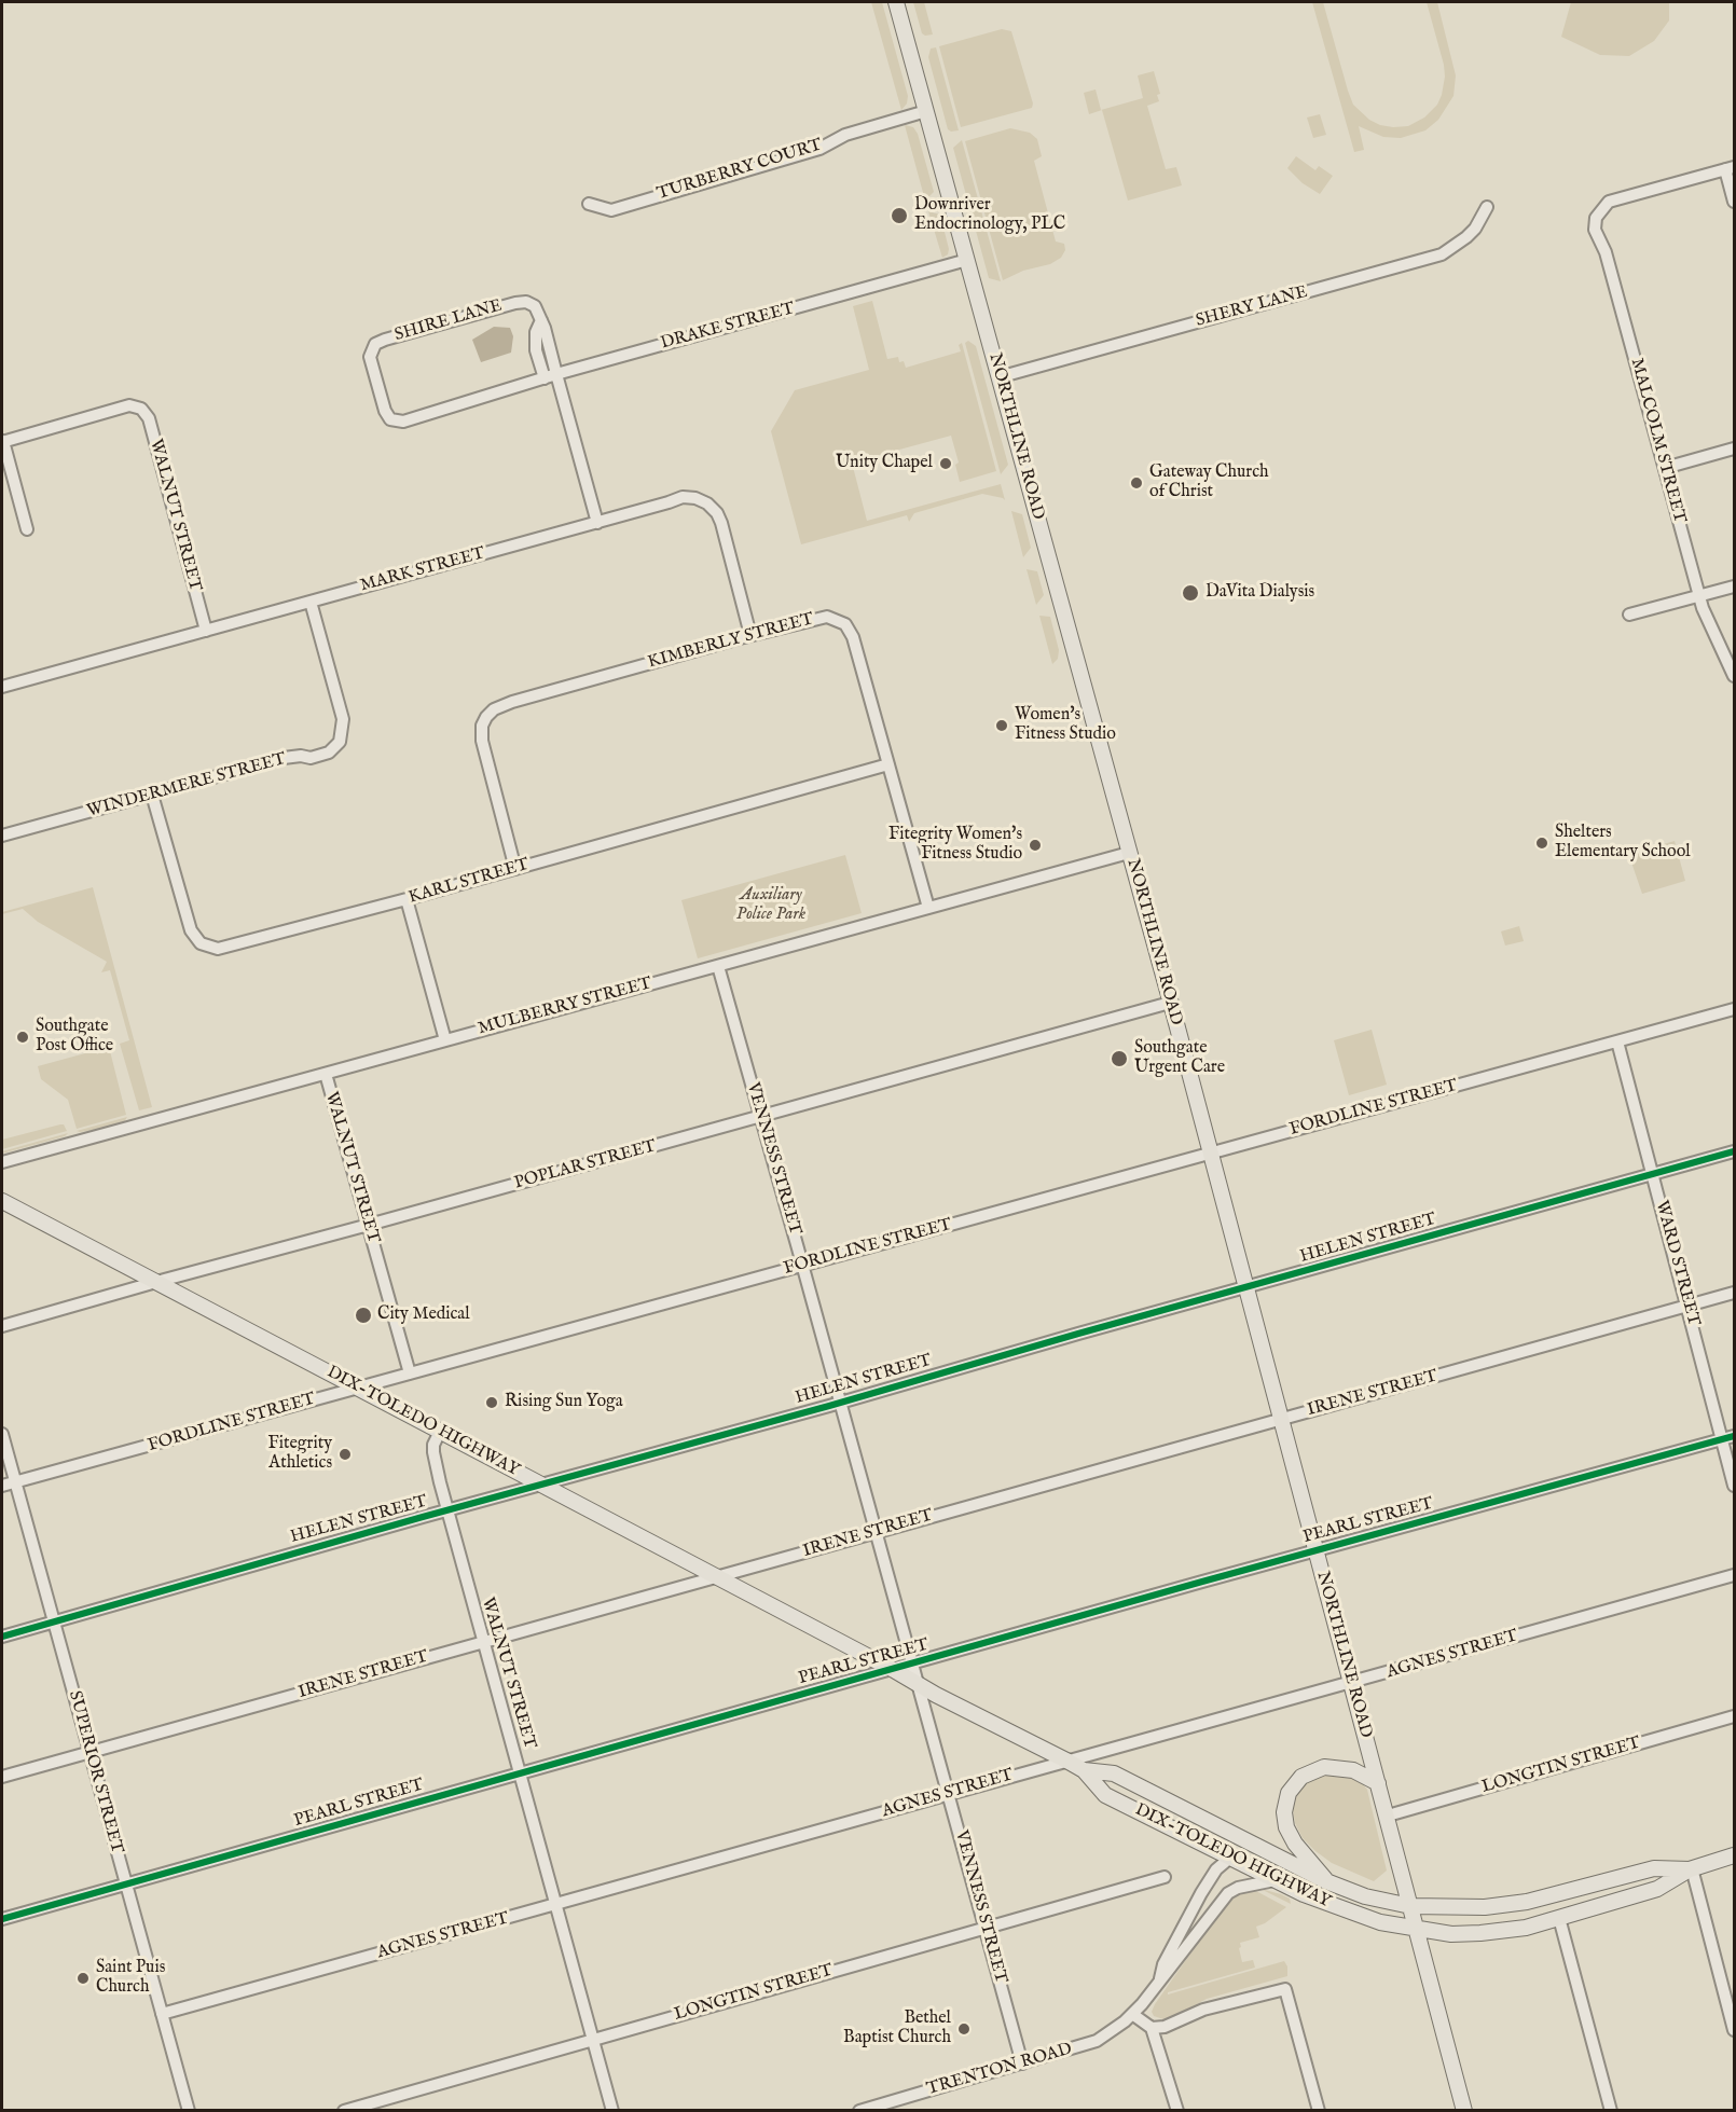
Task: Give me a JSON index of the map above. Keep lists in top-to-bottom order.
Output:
{
  "streets": {
    "main road": ["NORTHLINE ROAD", "DIX-TOLEDO HIGHWAY"],
    "street": [
      "TURBERRY COURT",
      "SHERY LANE",
      "SHIRE LANE",
      "DRAKE STREET",
      "MALCOLM STREET",
      "WALNUT STREET",
      "MARK STREET",
      "KIMBERLY STREET",
      "WINDERMERE STREET",
      "KARL STREET",
      "MULBERRY STREET",
      "FORDLINE STREET",
      "VENNESS STREET",
      "POPLAR STREET",
      "HELEN STREET",
      "WARD STREET",
      "IRENE STREET",
      "PEARL STREET",
      "AGNES STREET",
      "LONGTIN STREET",
      "SUPERIOR STREET",
      "TRENTON ROAD"
    ]
  },
  "crossings": [
    ["TURBERRY COURT", "NORTHLINE ROAD"],
    ["SHERY LANE", "NORTHLINE ROAD"],
    ["SHIRE LANE", "DRAKE STREET"],
    ["DRAKE STREET", "NORTHLINE ROAD"],
    ["NORTHLINE ROAD", "MULBERRY STREET"],
    ["NORTHLINE ROAD", "FORDLINE STREET"],
    ["NORTHLINE ROAD", "POPLAR STREET"],
    ["NORTHLINE ROAD", "HELEN STREET"],
    ["NORTHLINE ROAD", "IRENE STREET"],
    ["NORTHLINE ROAD", "DIX-TOLEDO HIGHWAY"],
    ["NORTHLINE ROAD", "PEARL STREET"],
    ["NORTHLINE ROAD", "AGNES STREET"],
    ["NORTHLINE ROAD", "LONGTIN STREET"],
    ["WALNUT STREET", "MARK STREET"],
    ["WALNUT STREET", "MULBERRY STREET"],
    ["WALNUT STREET", "FORDLINE STREET"],
    ["WALNUT STREET", "POPLAR STREET"],
    ["WALNUT STREET", "HELEN STREET"],
    ["WALNUT STREET", "IRENE STREET"],
    ["WALNUT STREET", "DIX-TOLEDO HIGHWAY"],
    ["WALNUT STREET", "PEARL STREET"],
    ["WALNUT STREET", "AGNES STREET"],
    ["WALNUT STREET", "LONGTIN STREET"],
    ["MARK STREET", "KIMBERLY STREET"],
    ["MARK STREET", "WINDERMERE STREET"],
    ["KIMBERLY STREET", "KARL STREET"],
    ["KIMBERLY STREET", "MULBERRY STREET"],
    ["WINDERMERE STREET", "KARL STREET"],
    ["MULBERRY STREET", "VENNESS STREET"],
    ["FORDLINE STREET", "VENNESS STREET"],
    ["FORDLINE STREET", "WARD STREET"],
    ["FORDLINE STREET", "DIX-TOLEDO HIGHWAY"],
    ["FORDLINE STREET", "SUPERIOR STREET"],
    ["VENNESS STREET", "POPLAR STREET"],
    ["VENNESS STREET", "HELEN STREET"],
    ["VENNESS STREET", "IRENE STREET"],
    ["VENNESS STREET", "DIX-TOLEDO HIGHWAY"],
    ["VENNESS STREET", "PEARL STREET"],
    ["VENNESS STREET", "AGNES STREET"],
    ["VENNESS STREET", "LONGTIN STREET"],
    ["VENNESS STREET", "TRENTON ROAD"],
    ["POPLAR STREET", "DIX-TOLEDO HIGHWAY"],
    ["HELEN STREET", "WARD STREET"],
    ["HELEN STREET", "DIX-TOLEDO HIGHWAY"],
    ["HELEN STREET", "SUPERIOR STREET"],
    ["WARD STREET", "IRENE STREET"],
    ["WARD STREET", "PEARL STREET"],
    ["IRENE STREET", "DIX-TOLEDO HIGHWAY"],
    ["IRENE STREET", "SUPERIOR STREET"],
    ["DIX-TOLEDO HIGHWAY", "PEARL STREET"],
    ["DIX-TOLEDO HIGHWAY", "AGNES STREET"],
    ["DIX-TOLEDO HIGHWAY", "TRENTON ROAD"],
    ["PEARL STREET", "SUPERIOR STREET"],
    ["AGNES STREET", "SUPERIOR STREET"]
  ],
  "parks": ["Auxiliary Police Park"],
  "places": [
    "Downriver Endocrinology, PLC",
    "Unity Chapel",
    "Gateway Church of Christ",
    "DaVita Dialysis",
    "Women's Fitness Studio",
    "Shelters Elementary School",
    "Fitegrity Women's Fitness Studio",
    "Southgate Post Office",
    "Southgate Urgent Care",
    "City Medical",
    "Rising Sun Yoga",
    "Fitegrity Athletics",
    "Saint Puis Church",
    "Bethel Baptist Church"
  ]
}
